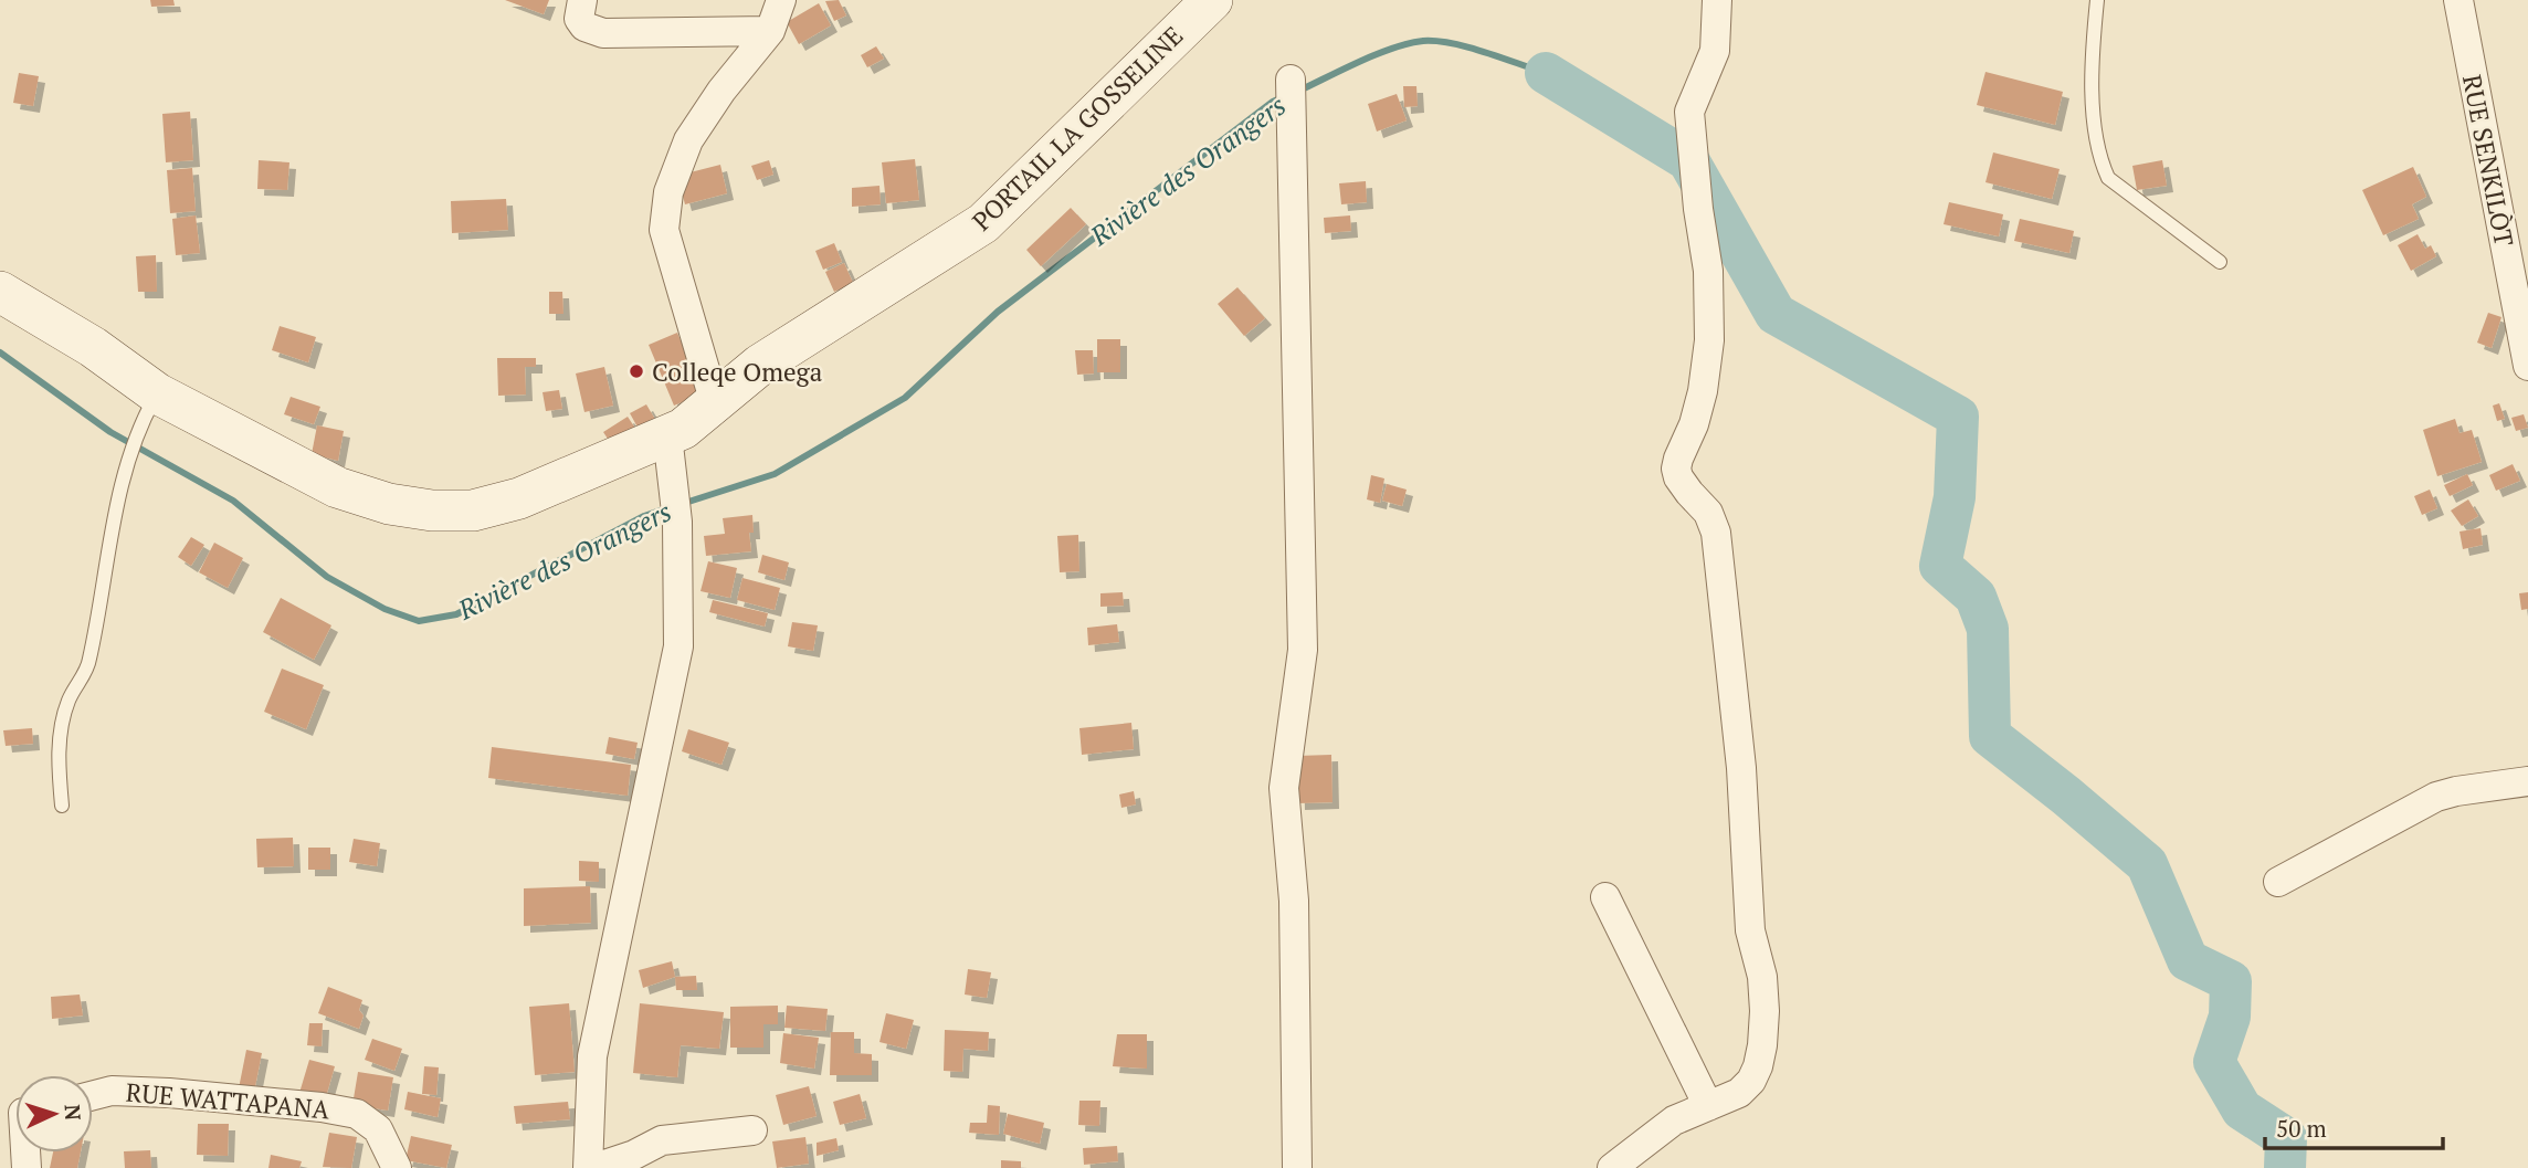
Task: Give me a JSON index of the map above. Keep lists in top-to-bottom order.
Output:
{
  "streets": {
    "street": ["PORTAIL LA GOSSELINE", "RUE SENKILÒT", "RUE WATTAPANA"]
  },
  "water": ["Rivière des Orangers"],
  "places": ["Colleqe Omega"],
  "scale_bar": "50 m",
  "north": "right"
}
